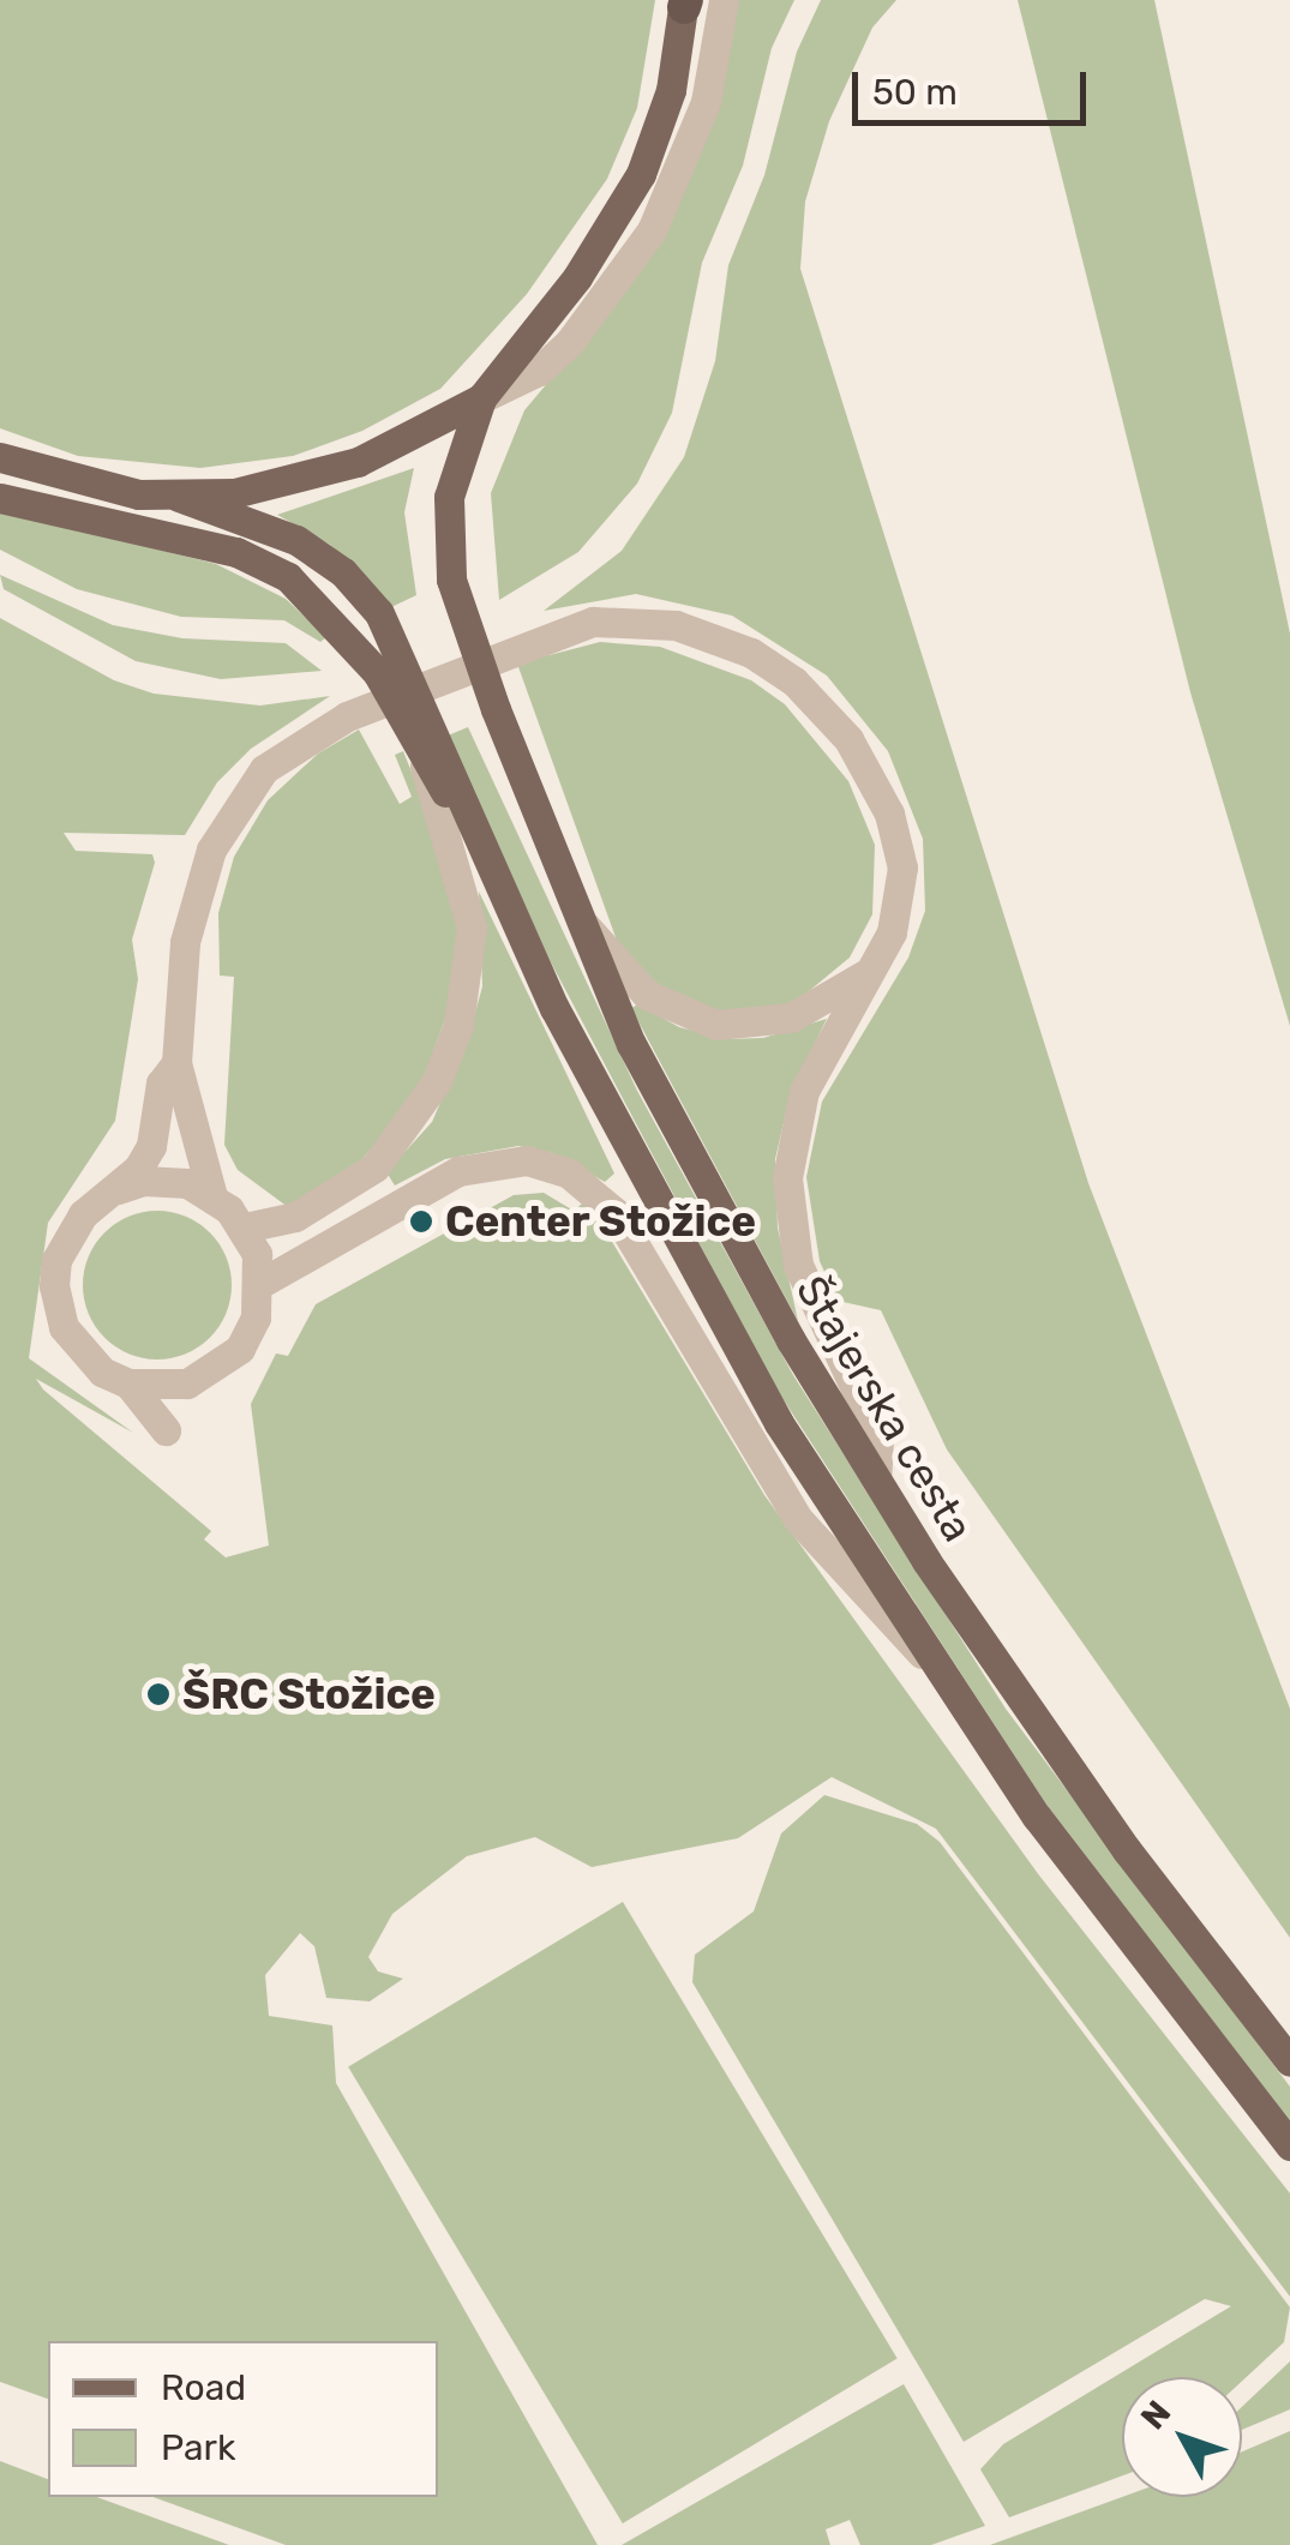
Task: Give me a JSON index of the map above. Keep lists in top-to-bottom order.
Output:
{
  "streets": {
    "main road": ["Štajerska cesta"]
  },
  "places": ["Center Stožice", "ŠRC Stožice"],
  "legend": ["Road", "Park"],
  "scale_bar": "50 m",
  "north": "top left"
}
